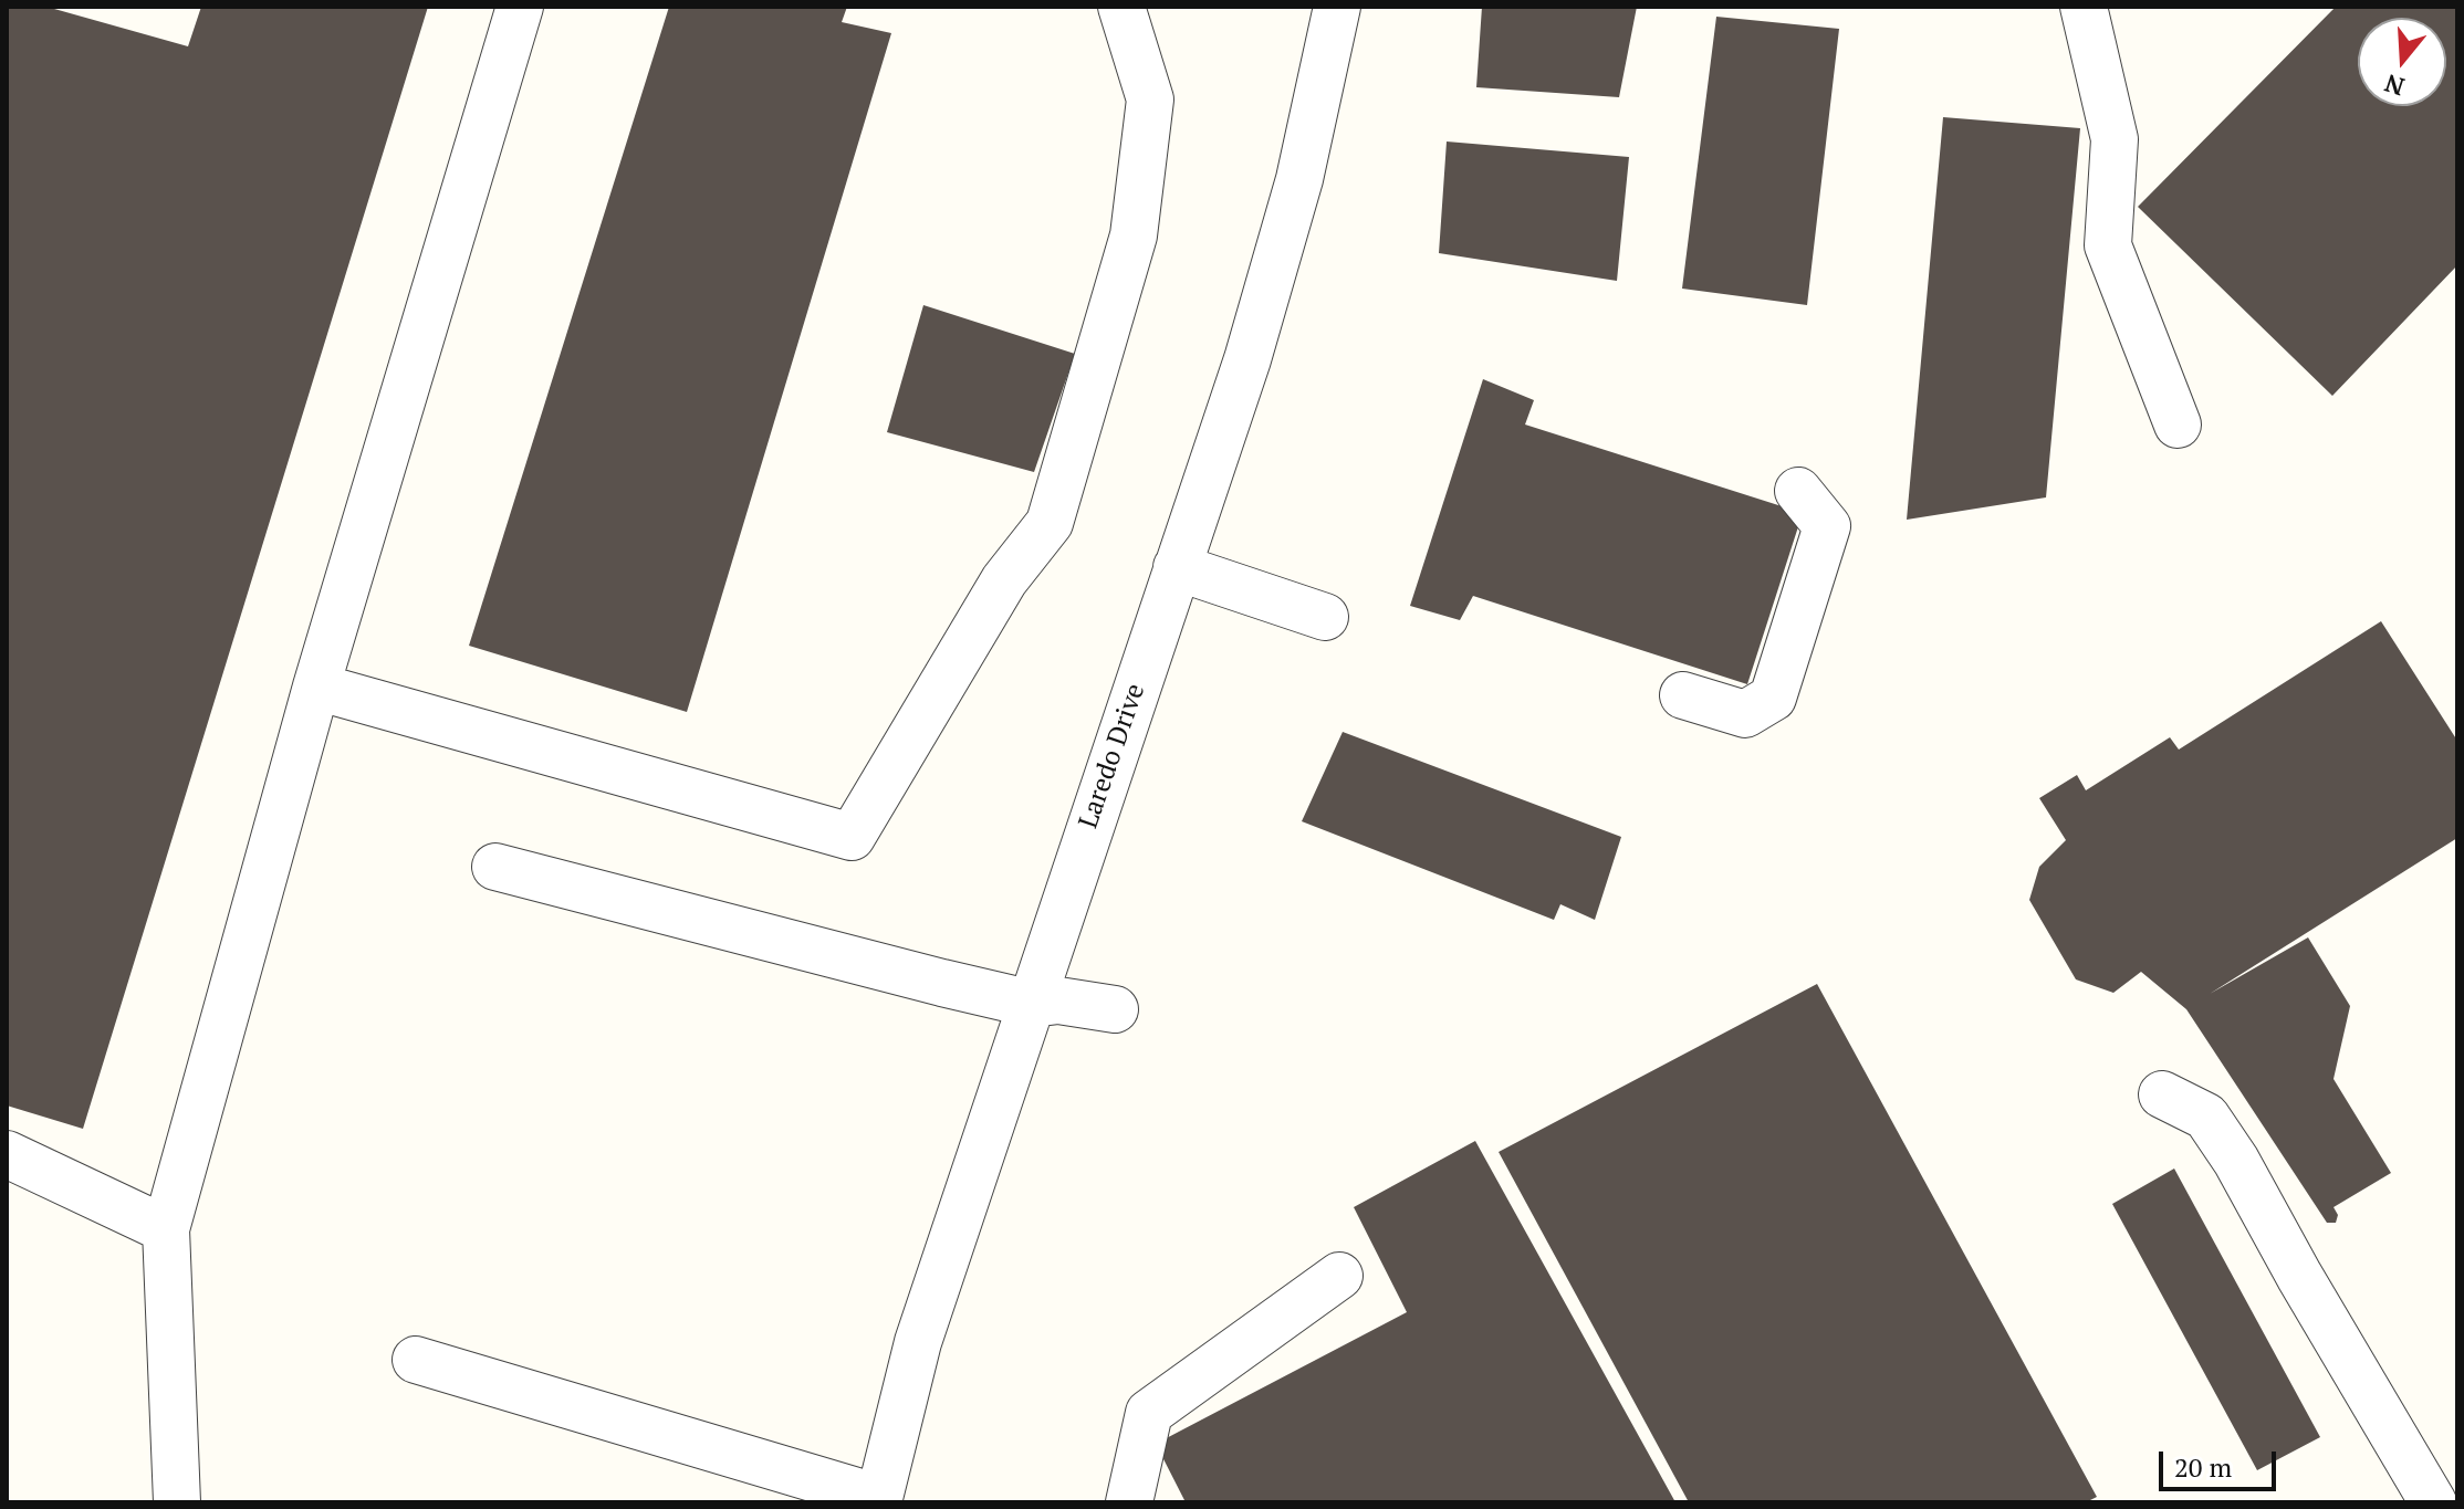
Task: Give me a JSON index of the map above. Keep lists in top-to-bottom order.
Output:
{
  "streets": {
    "street": ["Laredo Drive"]
  },
  "scale_bar": "20 m",
  "north": "bottom"
}
